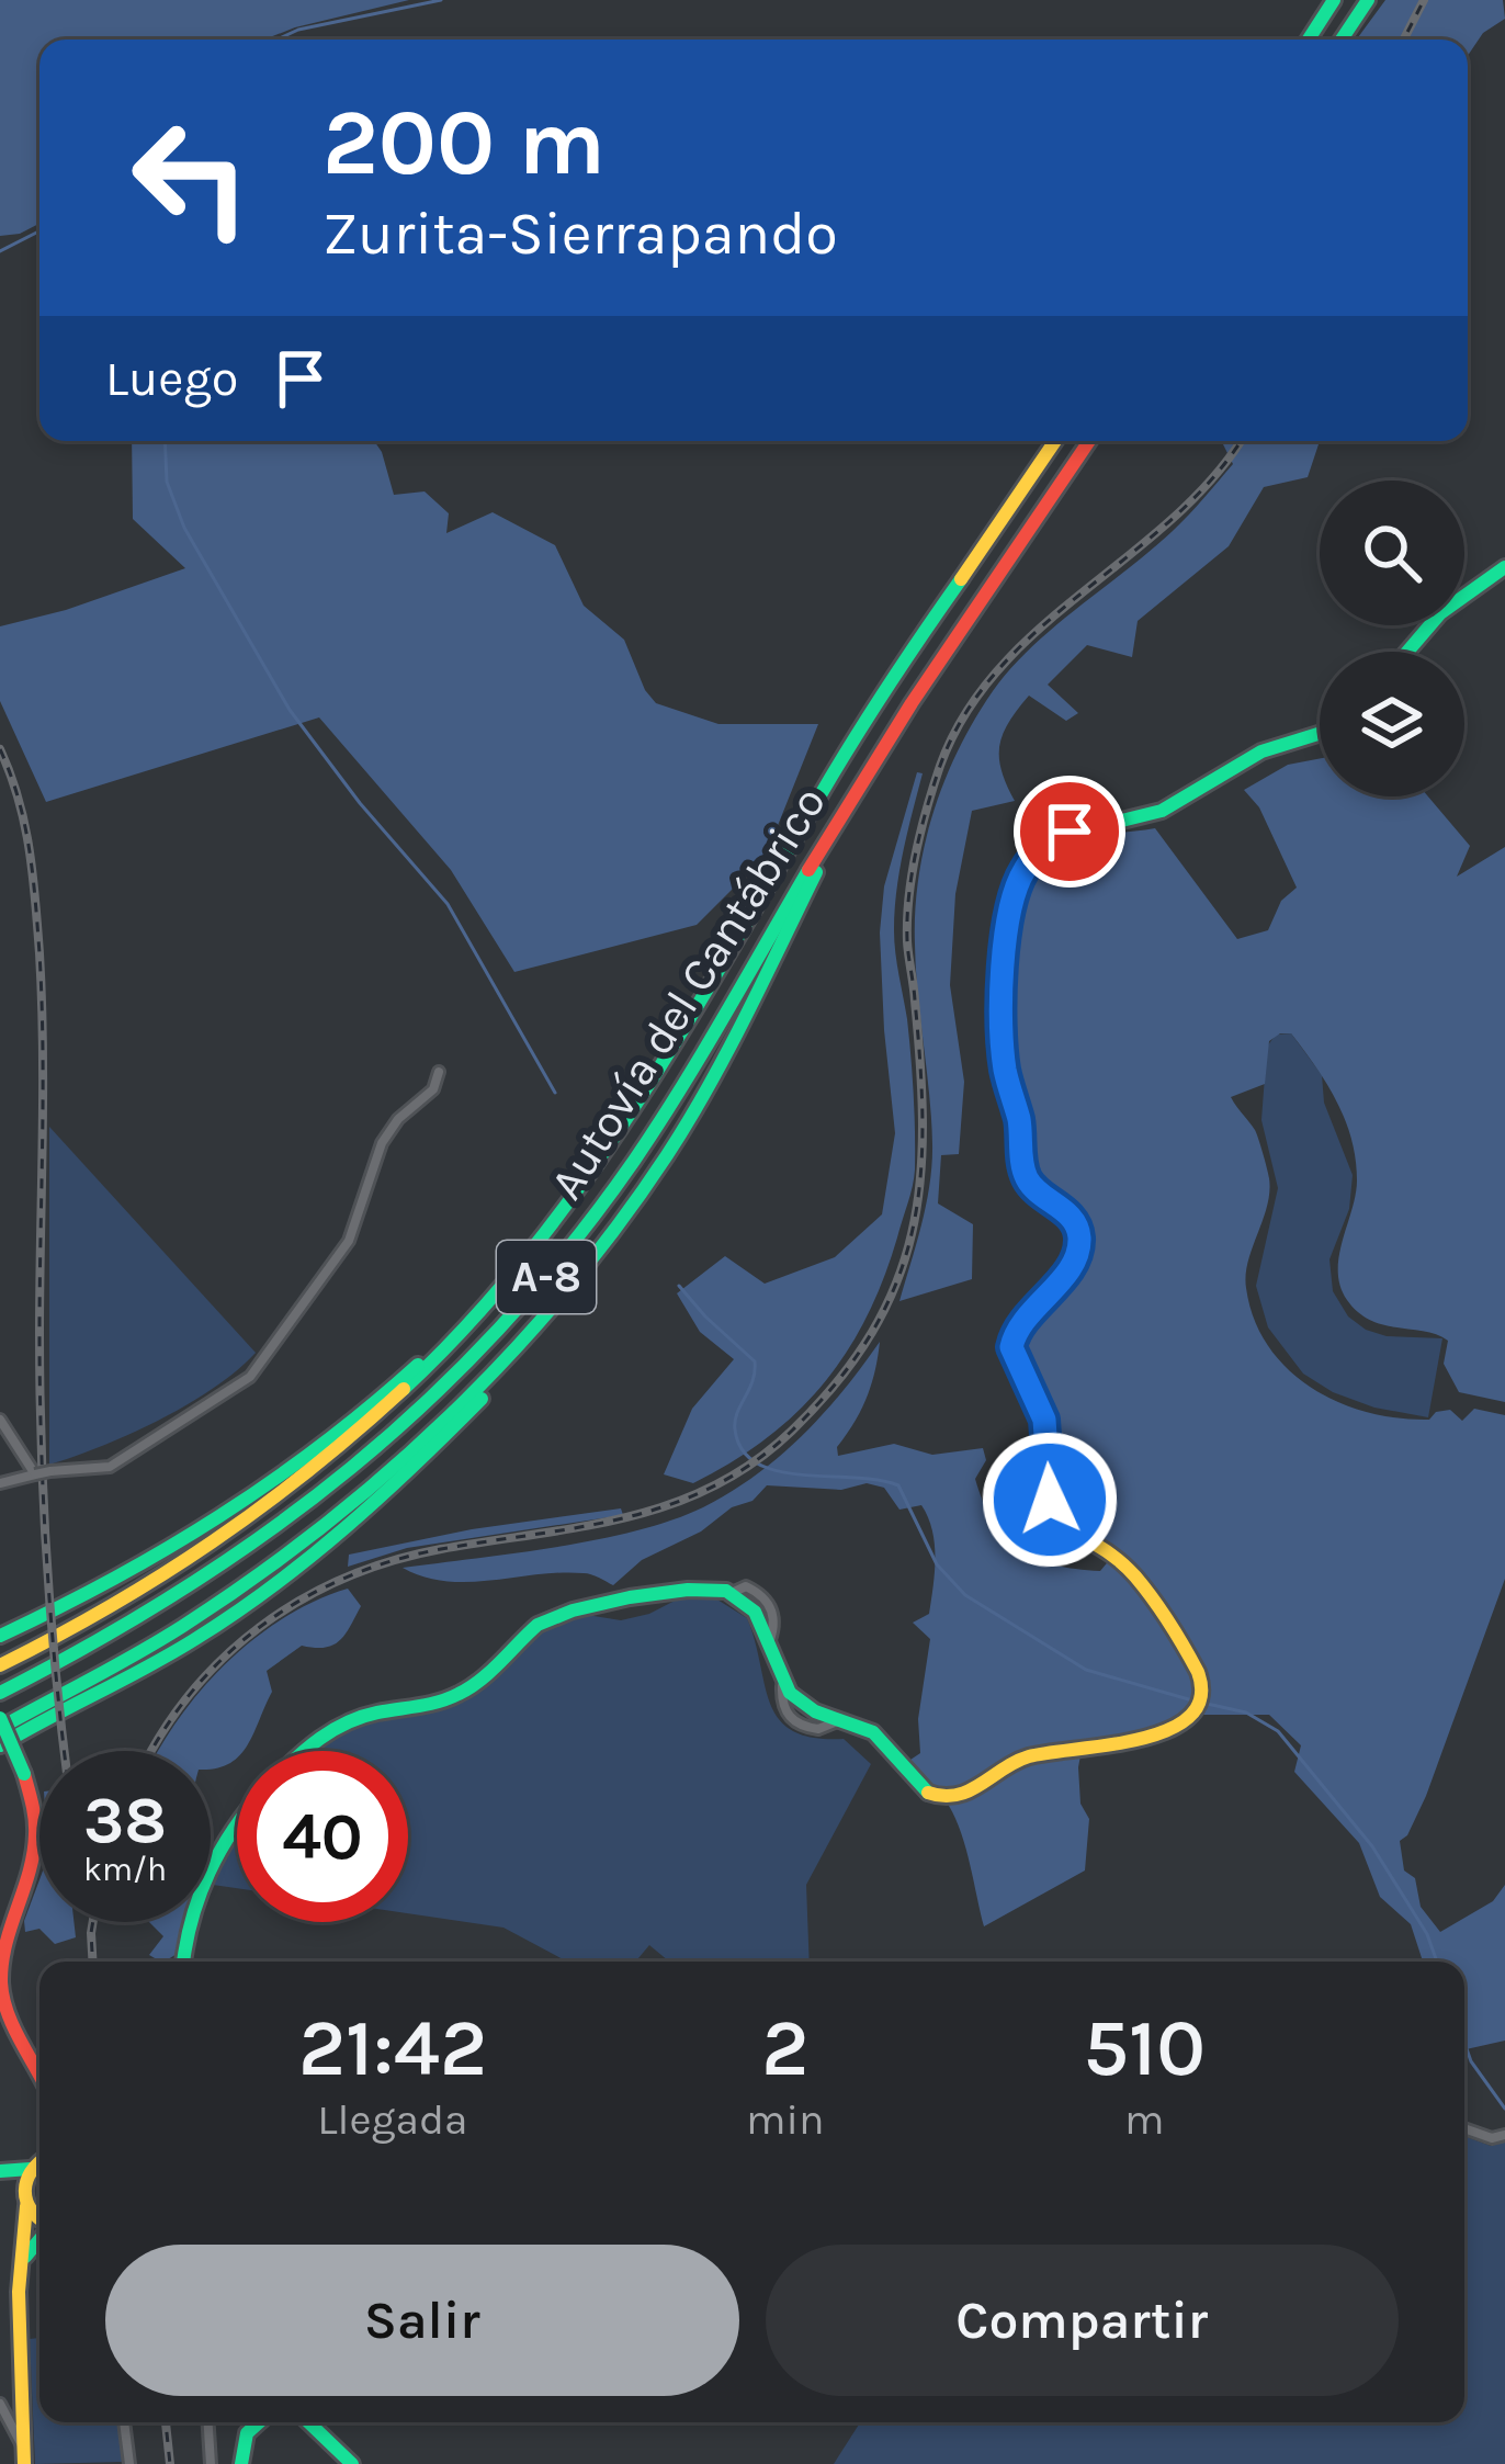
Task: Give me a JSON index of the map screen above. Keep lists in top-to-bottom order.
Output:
{
  "streets": {
    "main road": ["Autovía del Cantábrico", "A-8"]
  },
  "page": {
    "turn": ["200 m", "Zurita-Sierrapando"],
    "then": "Luego",
    "speed": "38 km/h",
    "limit": "40",
    "eta": [
      "21:42",
      "Llegada",
      "2",
      "min",
      "510",
      "m"
    ],
    "buttons": ["Salir", "Compartir"]
  }
}
